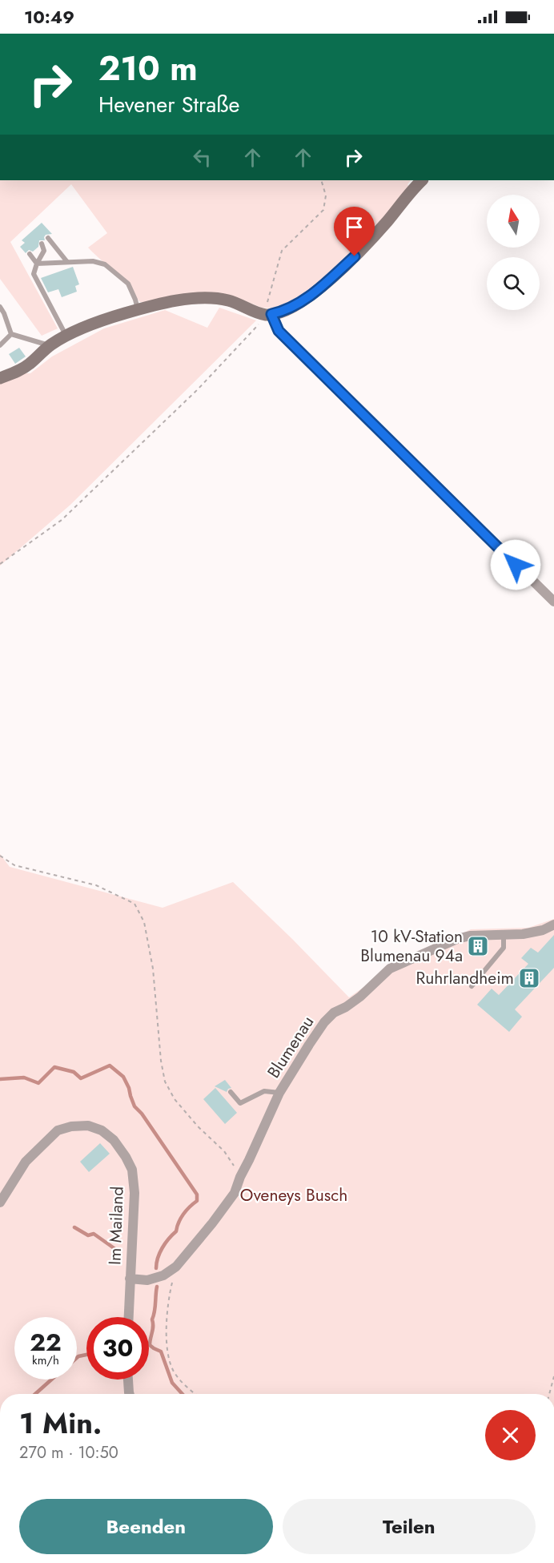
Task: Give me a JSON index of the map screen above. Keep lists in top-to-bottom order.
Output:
{
  "streets": {
    "street": ["Blumenau", "Im Mailand"]
  },
  "crossings": [
    ["Blumenau", "Im Mailand"]
  ],
  "parks": ["Oveneys Busch"],
  "places": {
    "building": ["10 kV-Station Blumenau 94a", "Ruhrlandheim"]
  },
  "north": "top",
  "page": {
    "status": "10:49",
    "turn": ["210 m", "Hevener Straße"],
    "speed": "22 km/h",
    "limit": "30",
    "heading": ["1 Min.", "270 m · 10:50"],
    "buttons": ["Beenden", "Teilen"]
  }
}
